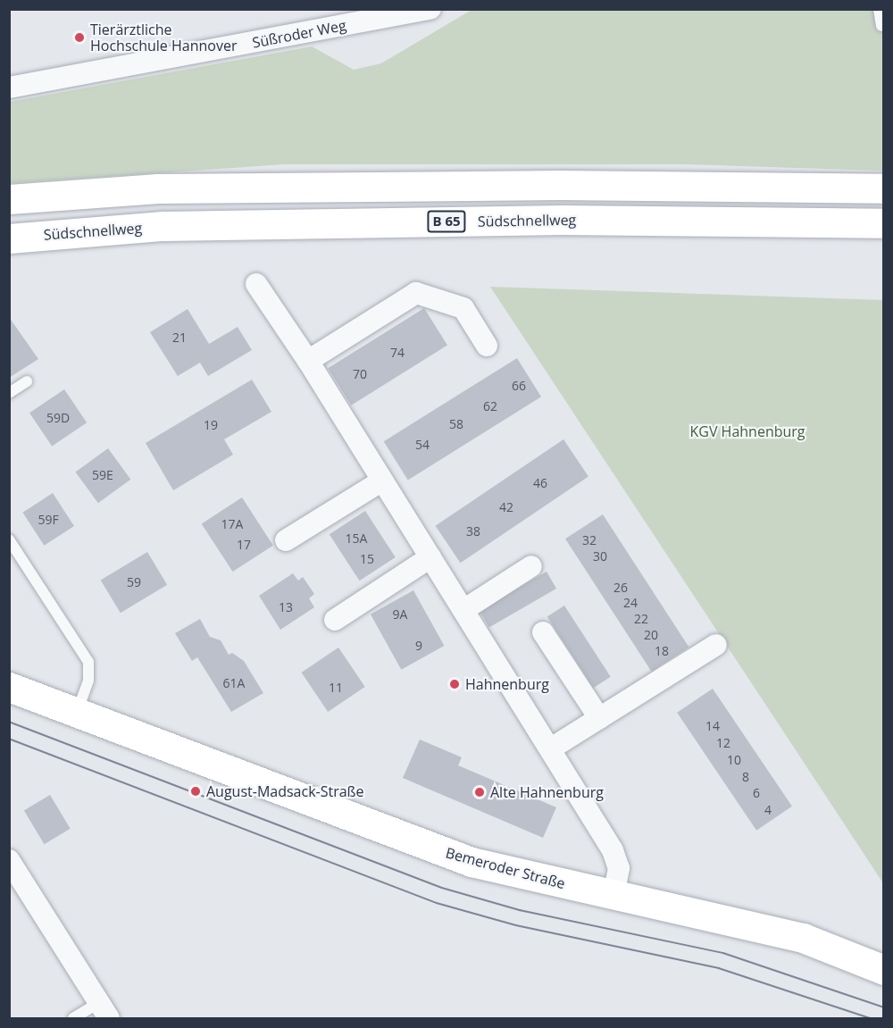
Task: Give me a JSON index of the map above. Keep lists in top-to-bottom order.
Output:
{
  "streets": {
    "main road": ["Südschnellweg", "B 65", "Bemeroder Straße"],
    "street": ["Süßroder Weg"]
  },
  "parks": ["KGV Hahnenburg"],
  "places": [
    "Tierärztliche Hochschule Hannover",
    "Hahnenburg",
    "August-Madsack-Straße",
    "Alte Hahnenburg"
  ],
  "house_numbers": [
    "21",
    "74",
    "70",
    "66",
    "62",
    "59D",
    "58",
    "19",
    "54",
    "59E",
    "46",
    "42",
    "59F",
    "17A",
    "38",
    "15A",
    "32",
    "17",
    "30",
    "15",
    "59",
    "26",
    "24",
    "13",
    "9A",
    "22",
    "20",
    "9",
    "18",
    "61A",
    "11",
    "14",
    "12",
    "10",
    "8",
    "6",
    "4"
  ]
}
